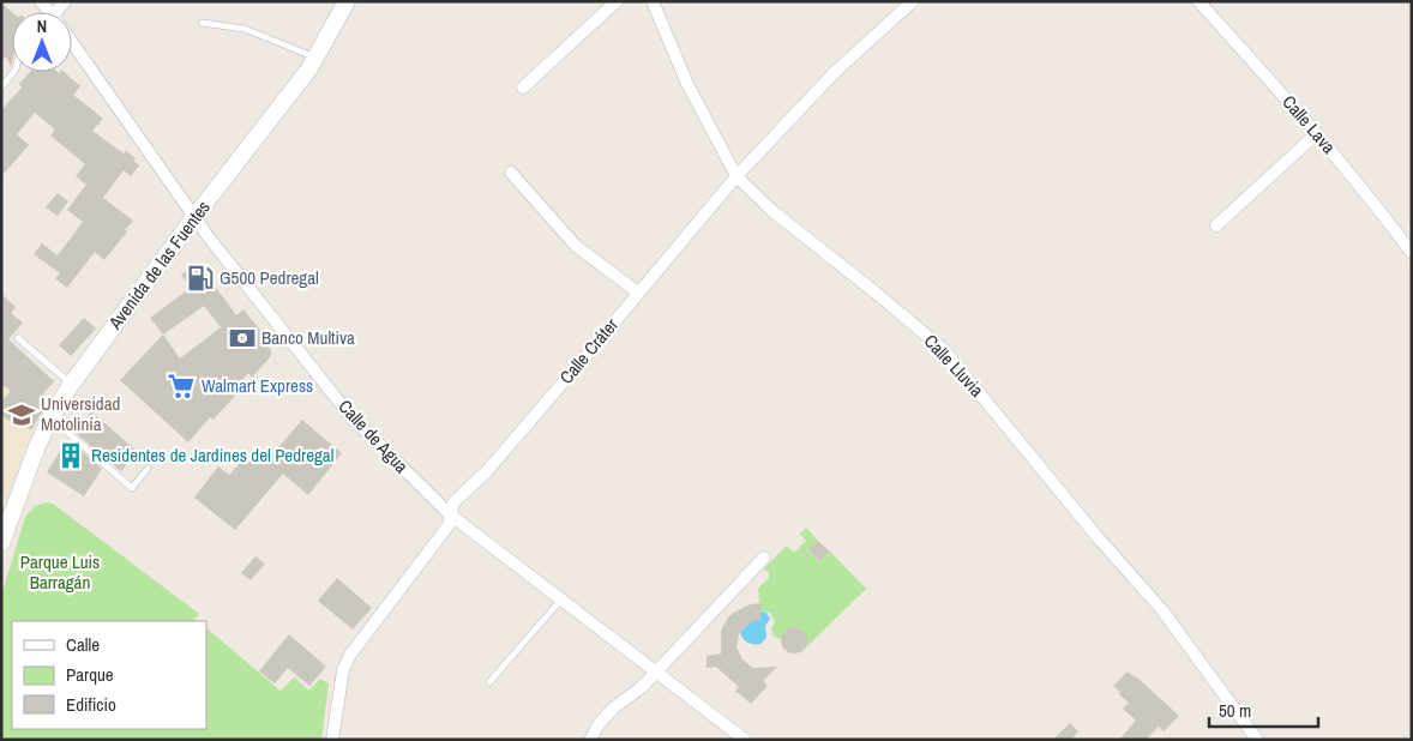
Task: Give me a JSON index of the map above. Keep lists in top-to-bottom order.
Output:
{
  "streets": {
    "street": [
      "Calle Lava",
      "Avenida de las Fuentes",
      "Calle Cráter",
      "Calle Lluvia",
      "Calle de Agua"
    ]
  },
  "crossings": [
    ["Avenida de las Fuentes", "Calle de Agua"],
    ["Calle Cráter", "Calle Lluvia"],
    ["Calle Cráter", "Calle de Agua"]
  ],
  "parks": ["Parque Luis Barragán"],
  "places": {
    "fuel station": ["G500 Pedregal"],
    "bank": ["Banco Multiva"],
    "supermarket": ["Walmart Express"],
    "school or university": ["Universidad Motolinía"],
    "building": ["Residentes de Jardines del Pedregal"]
  },
  "legend": ["Calle", "Parque", "Edificio"],
  "scale_bar": "50 m",
  "north": "top"
}
